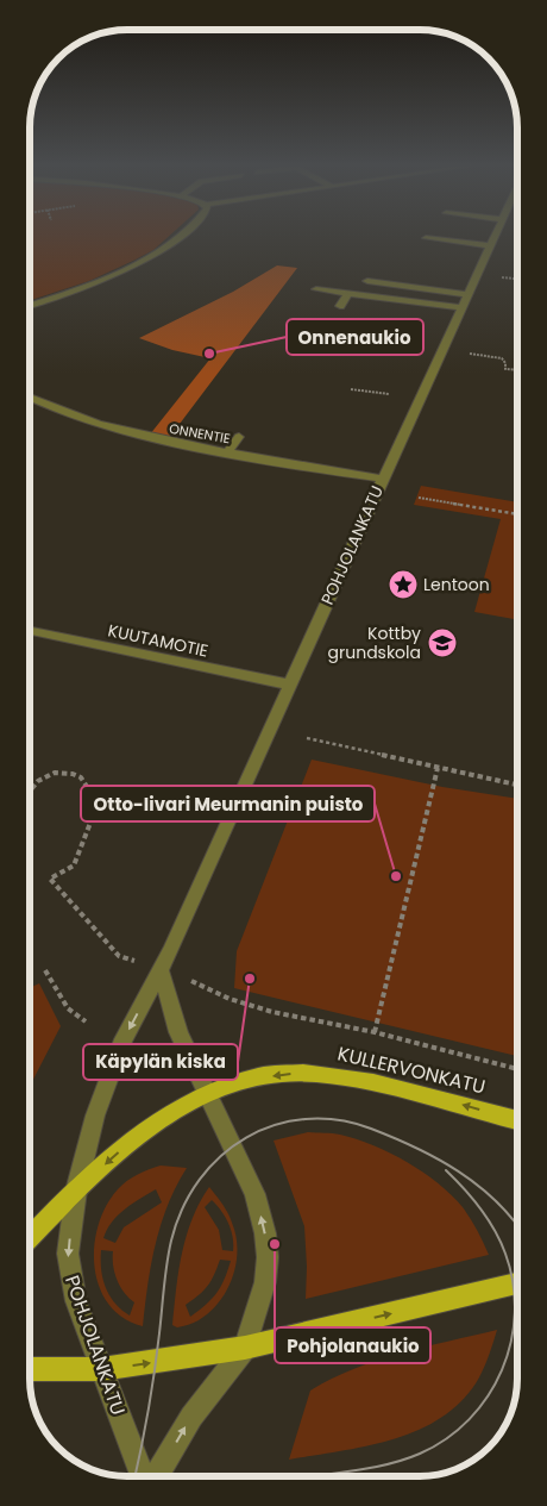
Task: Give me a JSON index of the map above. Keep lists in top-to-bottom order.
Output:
{
  "streets": {
    "main road": ["KULLERVONKATU"],
    "street": ["ONNENTIE", "POHJOLANKATU", "KUUTAMOTIE"]
  },
  "crossings": [
    ["ONNENTIE", "POHJOLANKATU"],
    ["POHJOLANKATU", "KUUTAMOTIE"],
    ["POHJOLANKATU", "KULLERVONKATU"]
  ],
  "one_way": ["KULLERVONKATU"],
  "places": {
    "other": [
      "Onnenaukio",
      "Otto-Iivari Meurmanin puisto",
      "Käpylän kiska",
      "Pohjolanaukio"
    ],
    "place": ["Lentoon"],
    "school or university": ["Kottby grundskola"]
  }
}
